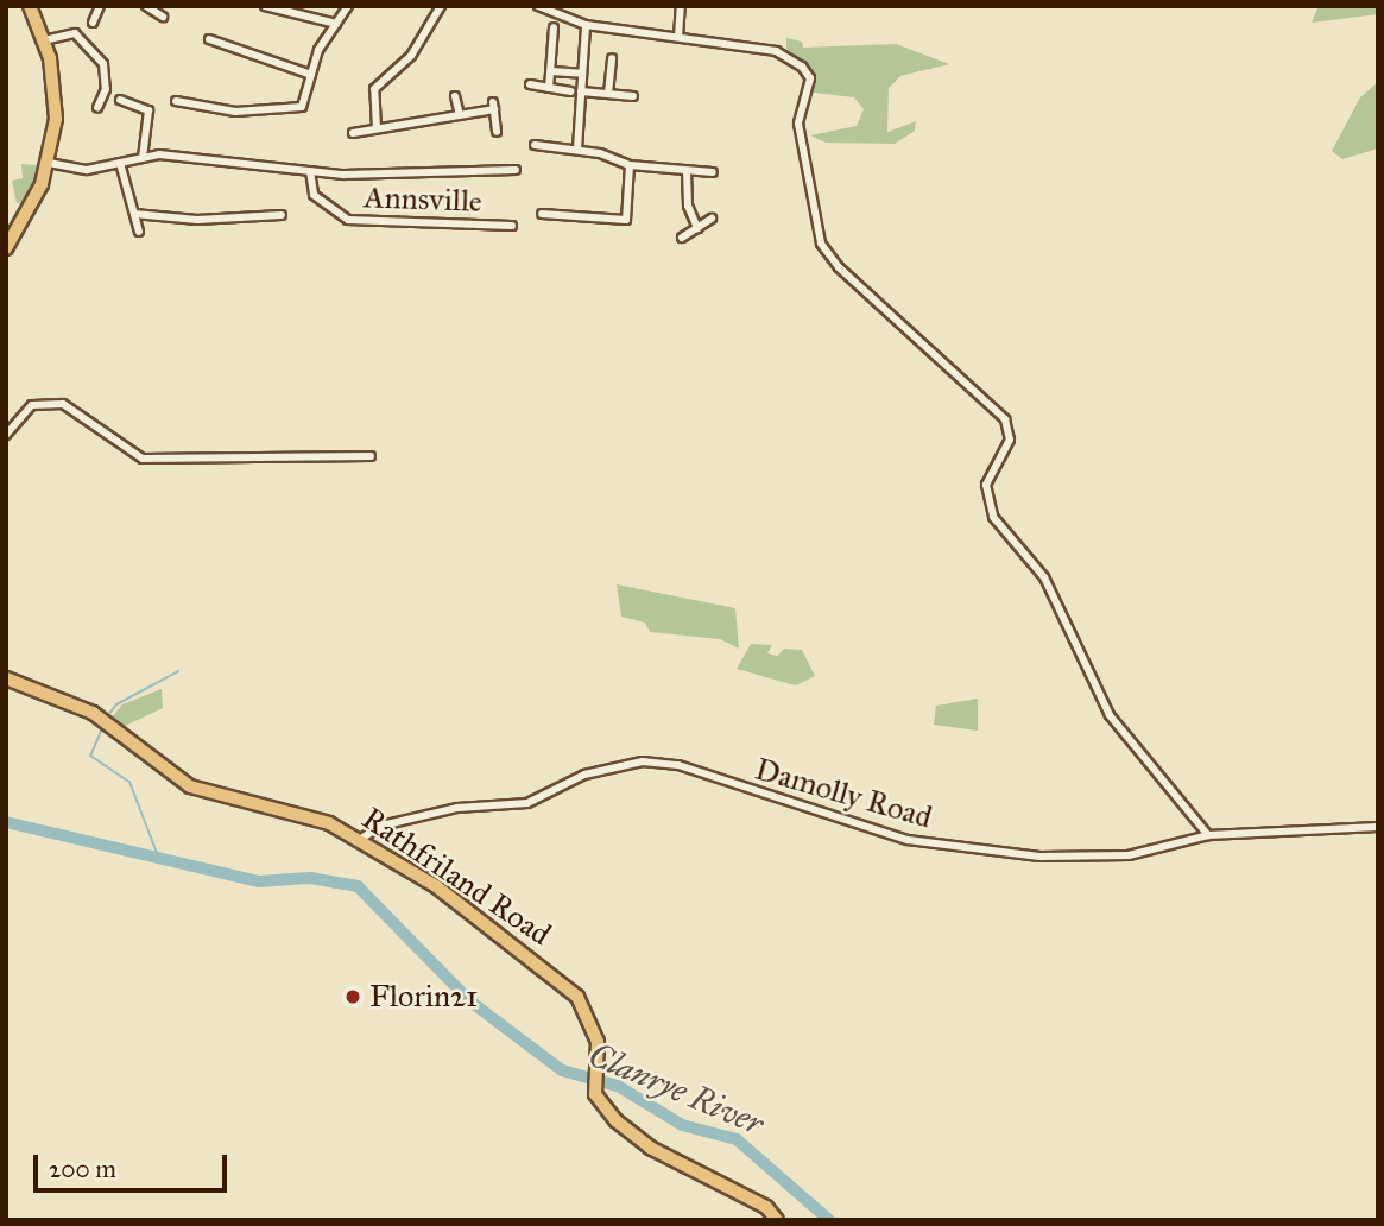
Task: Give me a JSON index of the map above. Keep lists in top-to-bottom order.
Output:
{
  "streets": {
    "main road": ["Rathfriland Road"],
    "street": ["Annsville", "Damolly Road"]
  },
  "crossings": [
    ["Damolly Road", "Rathfriland Road"]
  ],
  "water": ["Clanrye River"],
  "places": ["Florin21"],
  "scale_bar": "200 m"
}
